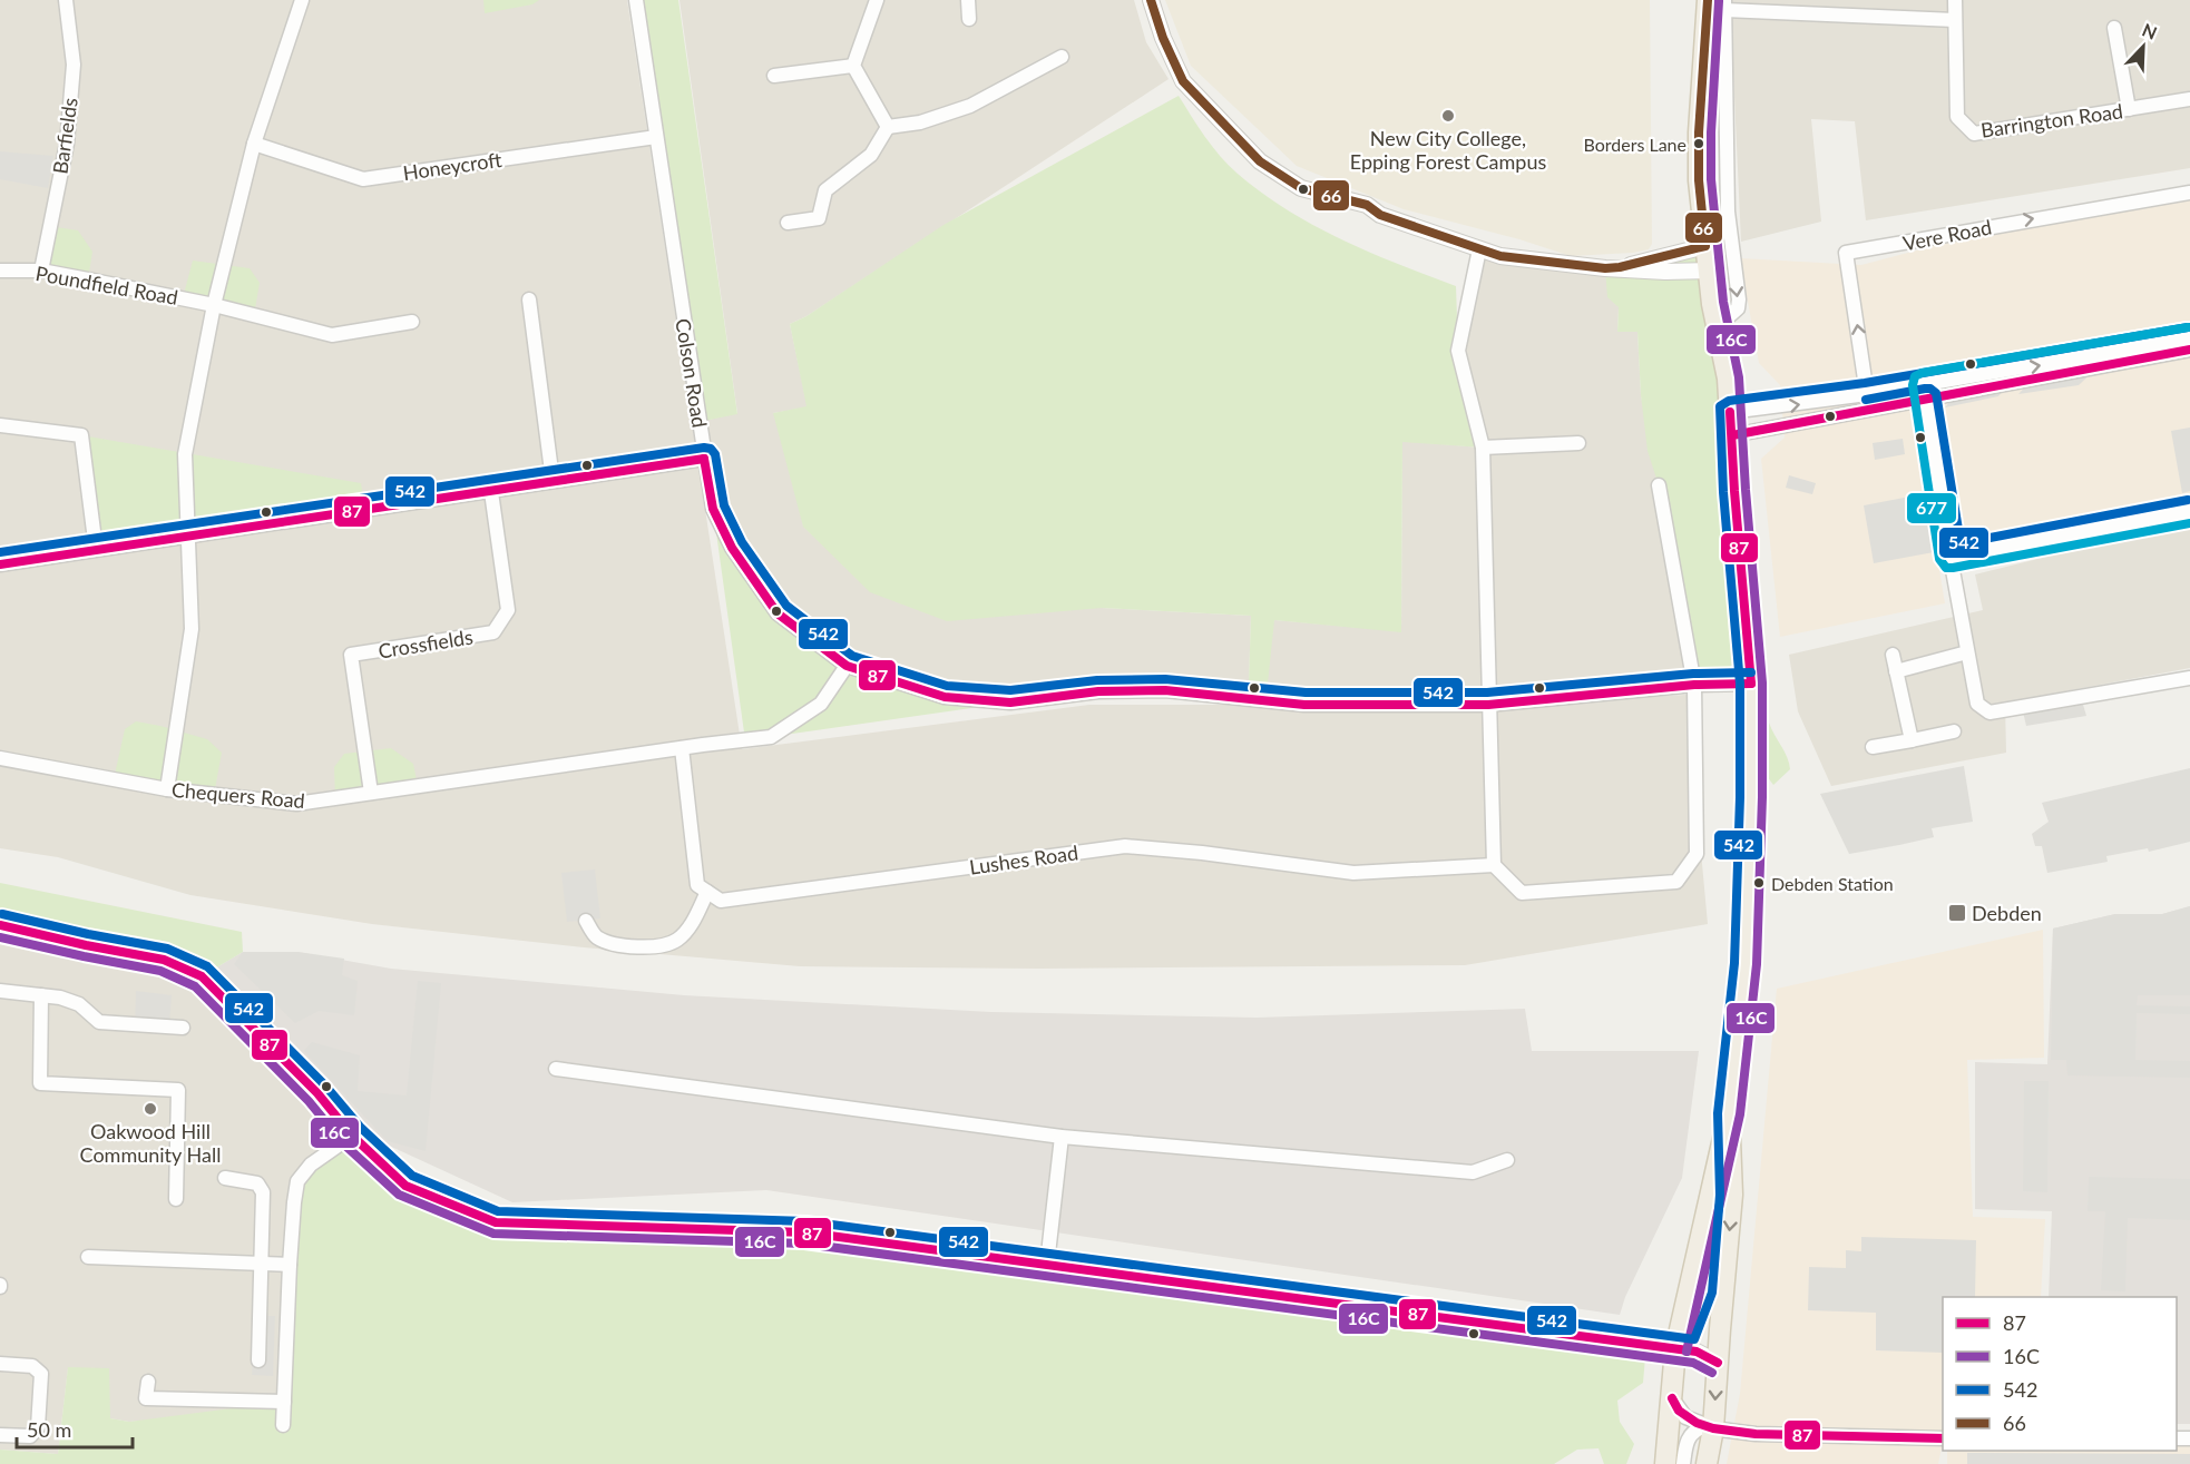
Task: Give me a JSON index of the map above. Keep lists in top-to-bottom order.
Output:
{
  "streets": {
    "street": [
      "Barrington Road",
      "Barfields",
      "Honeycroft",
      "Vere Road",
      "Poundfield Road",
      "Colson Road",
      "Crossfields",
      "Chequers Road",
      "Lushes Road"
    ]
  },
  "crossings": [
    ["Barfields", "Poundfield Road"],
    ["Honeycroft", "Colson Road"],
    ["Colson Road", "Chequers Road"],
    ["Crossfields", "Chequers Road"]
  ],
  "places": {
    "other": [
      "New City College, Epping Forest Campus",
      "Borders Lane",
      "Debden Station",
      "Oakwood Hill Community Hall"
    ],
    "transit": ["Debden"]
  },
  "lines": [
    "transit line 66",
    "transit line 16C",
    "transit line 542",
    "transit line 677",
    "transit line 87"
  ],
  "legend": [
    "87",
    "16C",
    "542",
    "66"
  ],
  "scale_bar": "50 m",
  "north": "top right"
}
